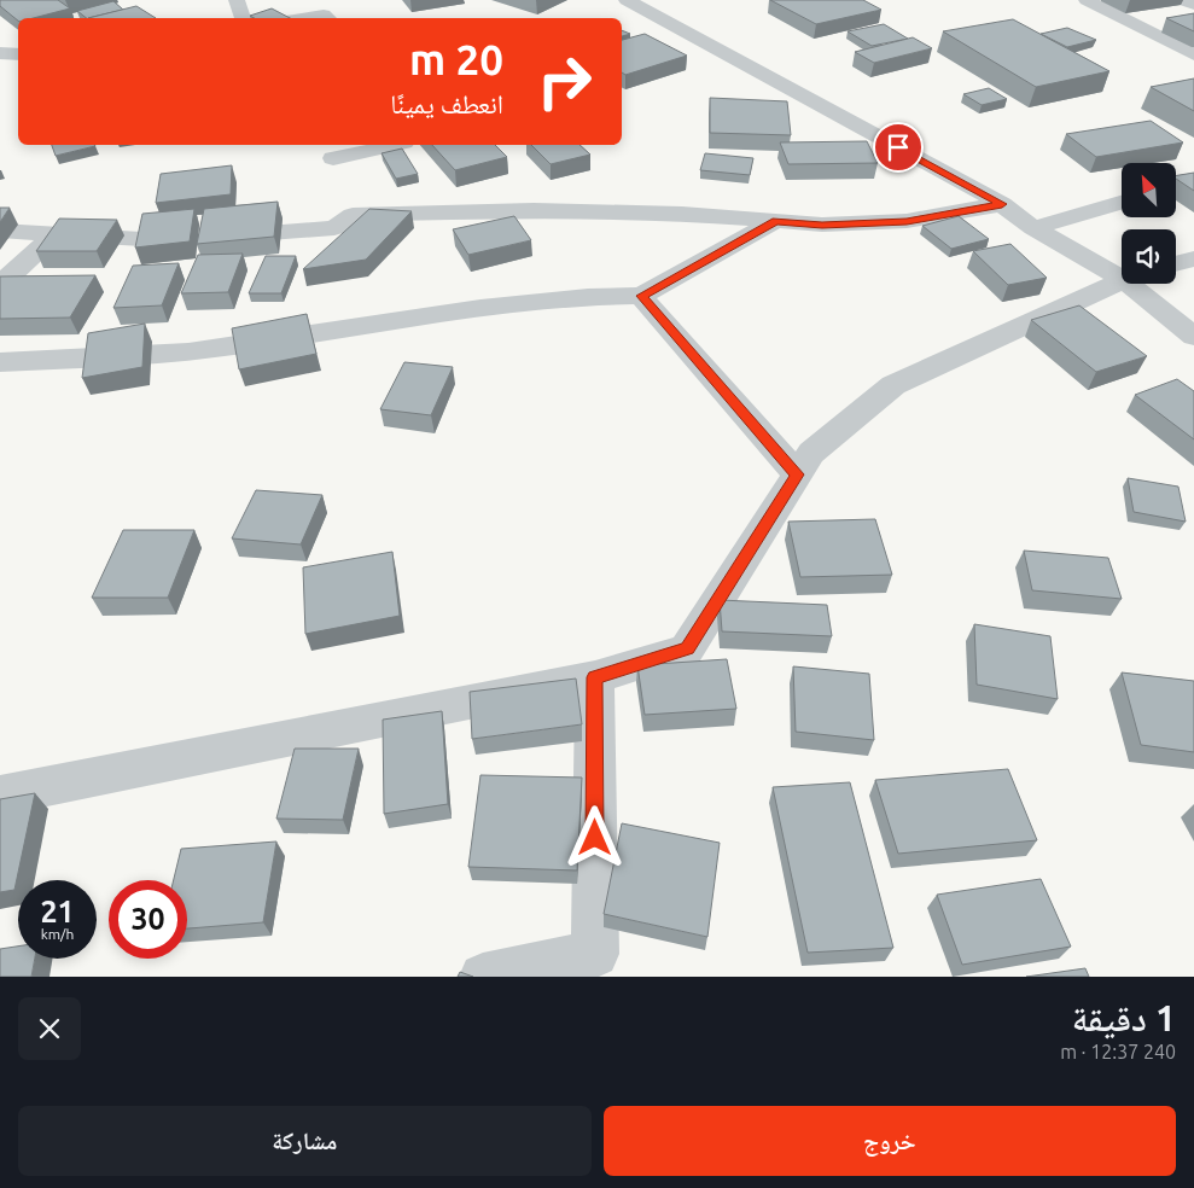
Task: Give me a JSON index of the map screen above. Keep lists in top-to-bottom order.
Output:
{
  "north": "top left",
  "page": {
    "turn": ["20 m", "انعطف يمينًا"],
    "speed": "21 km/h",
    "limit": "30",
    "heading": ["1 دقيقة", "240 m · 12:37"],
    "buttons": ["خروج", "مشاركة"]
  }
}
